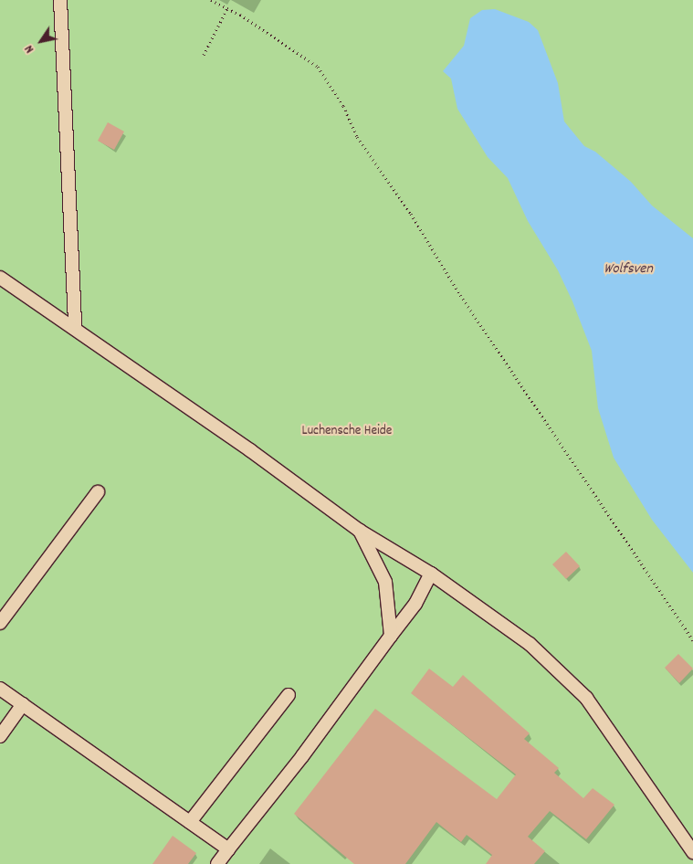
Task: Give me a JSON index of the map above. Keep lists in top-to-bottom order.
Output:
{
  "water": ["Wolfsven"],
  "parks": ["Luchensche Heide"],
  "north": "bottom left"
}
